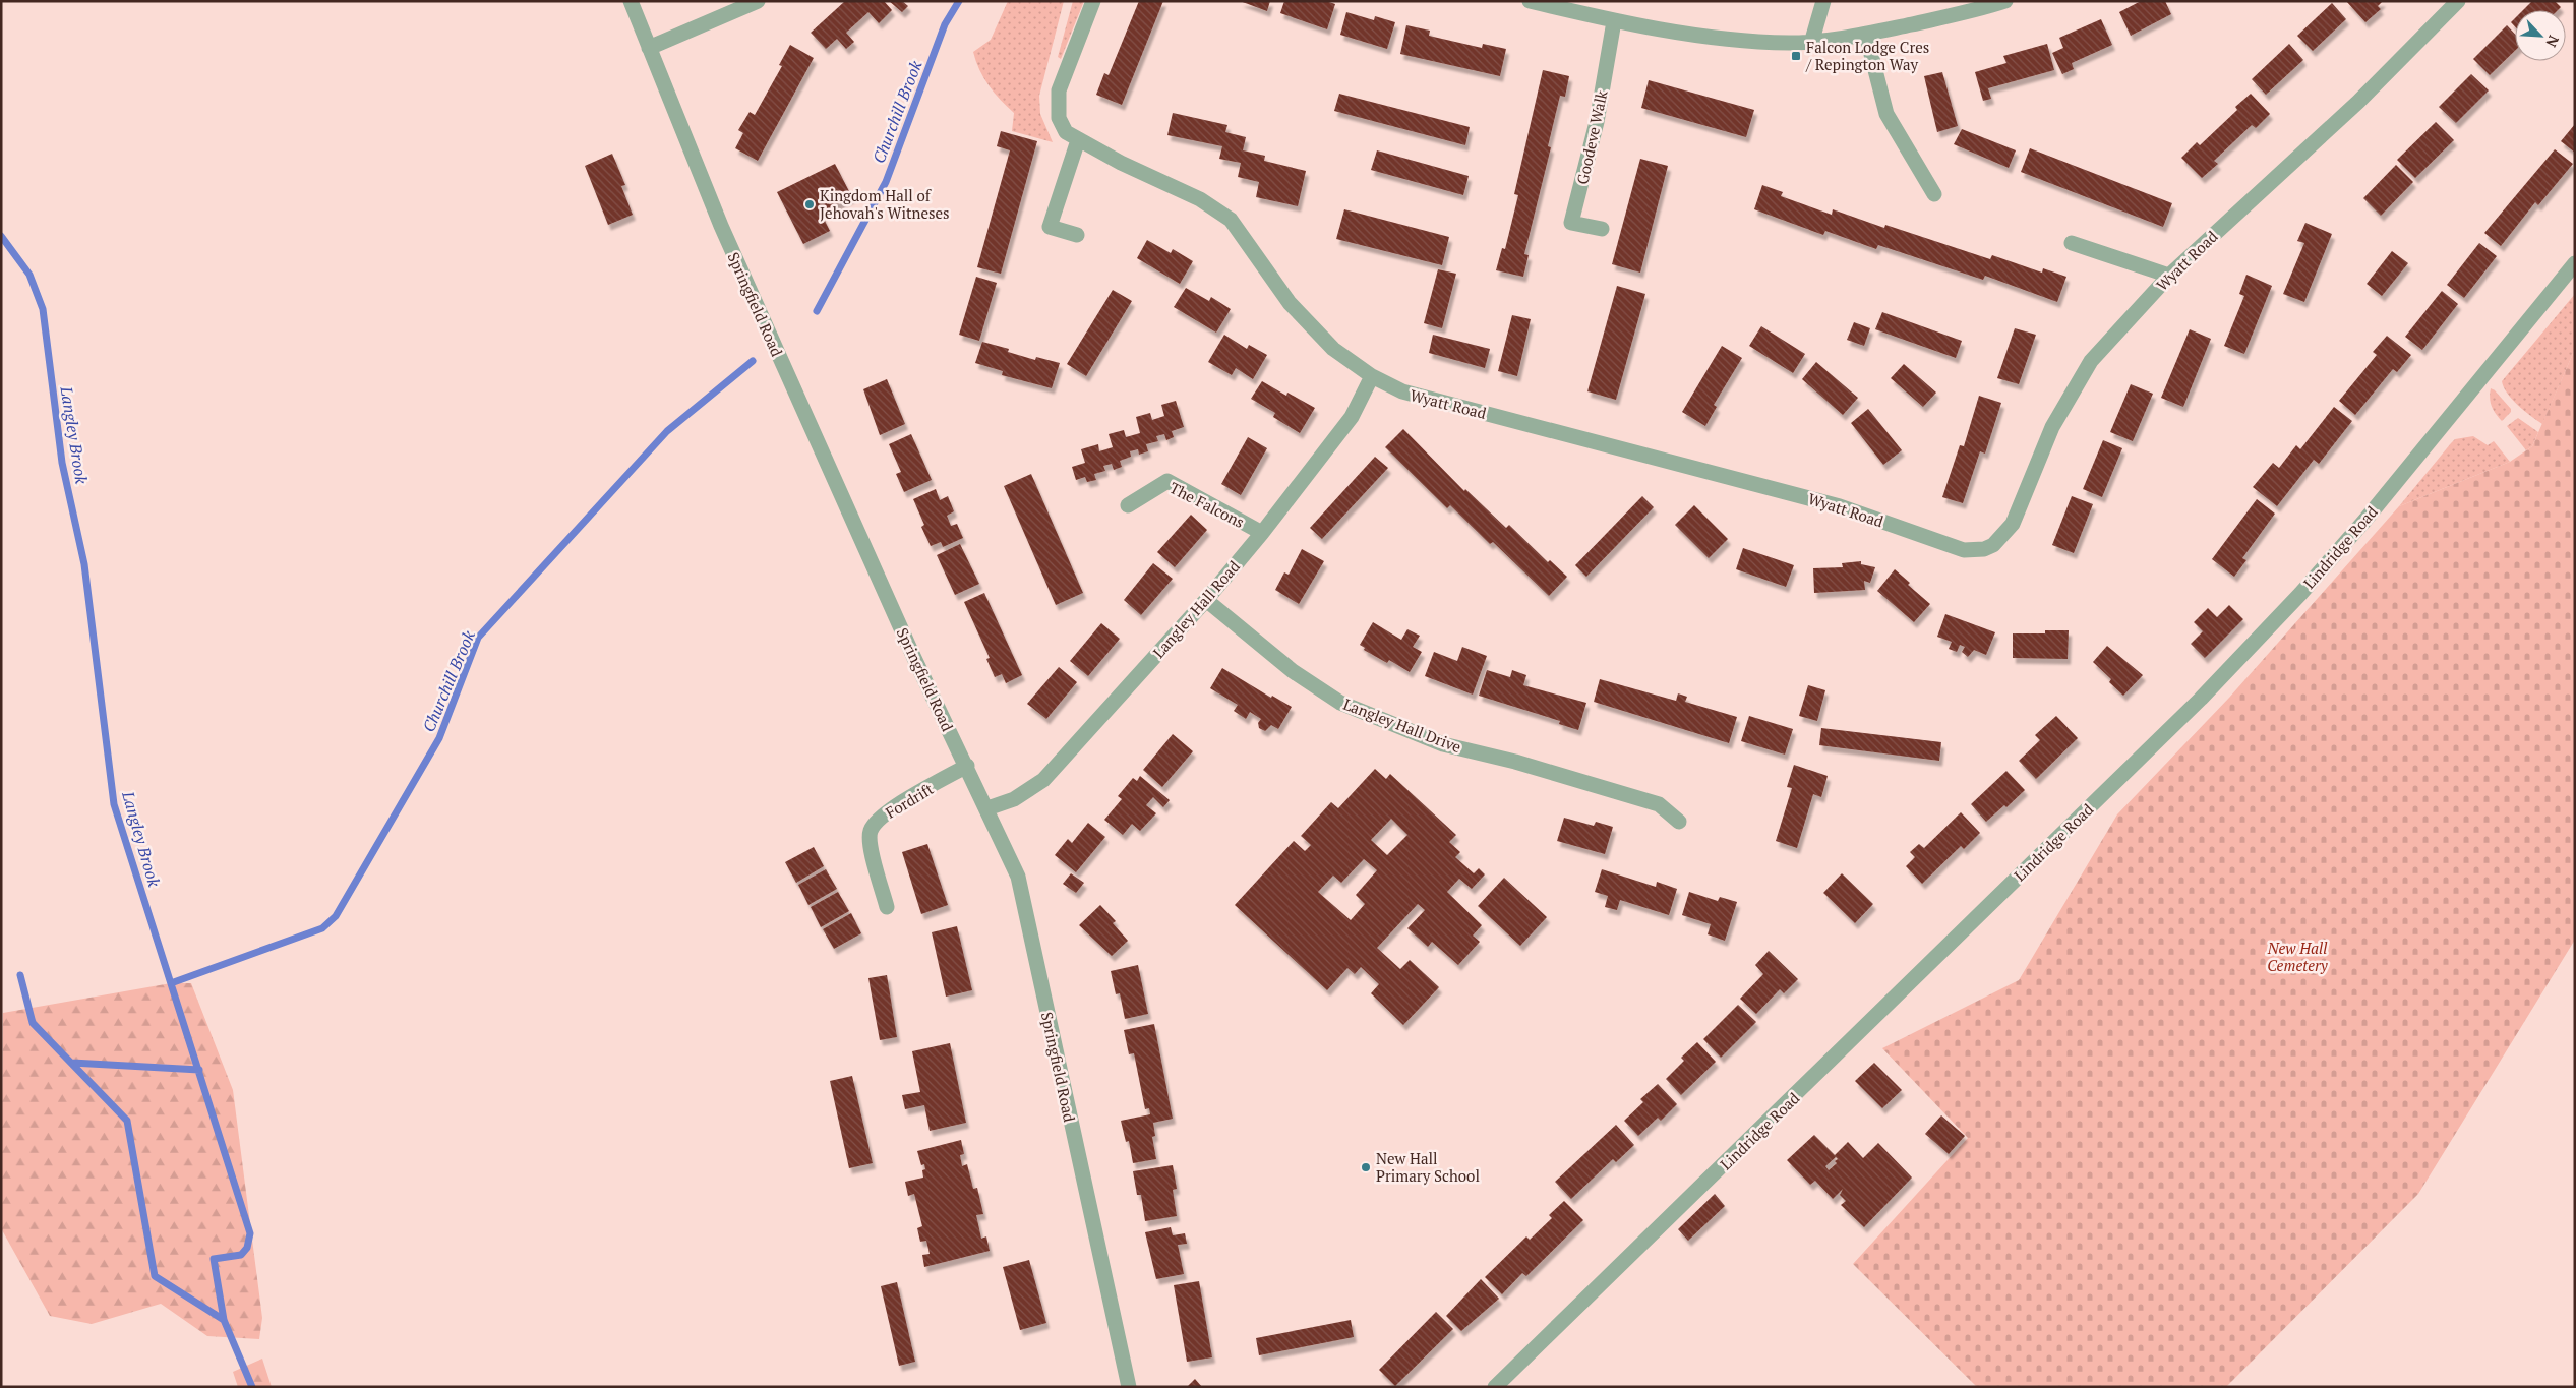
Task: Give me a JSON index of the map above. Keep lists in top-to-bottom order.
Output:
{
  "streets": {
    "street": [
      "Goodeve Walk",
      "Wyatt Road",
      "Springfield Road",
      "The Falcons",
      "Lindridge Road",
      "Langley Hall Road",
      "Langley Hall Drive",
      "Fordrift"
    ]
  },
  "crossings": [
    ["Wyatt Road", "Langley Hall Road"],
    ["Springfield Road", "Langley Hall Road"],
    ["Springfield Road", "Fordrift"],
    ["The Falcons", "Langley Hall Road"],
    ["Langley Hall Road", "Langley Hall Drive"]
  ],
  "water": ["Churchill Brook", "Langley Brook"],
  "parks": ["New Hall Cemetery"],
  "places": {
    "transit": ["Falcon Lodge Cres / Repington Way"],
    "other": ["Kingdom Hall of Jehovah's Witneses", "New Hall Primary School"]
  },
  "north": "bottom right"
}
